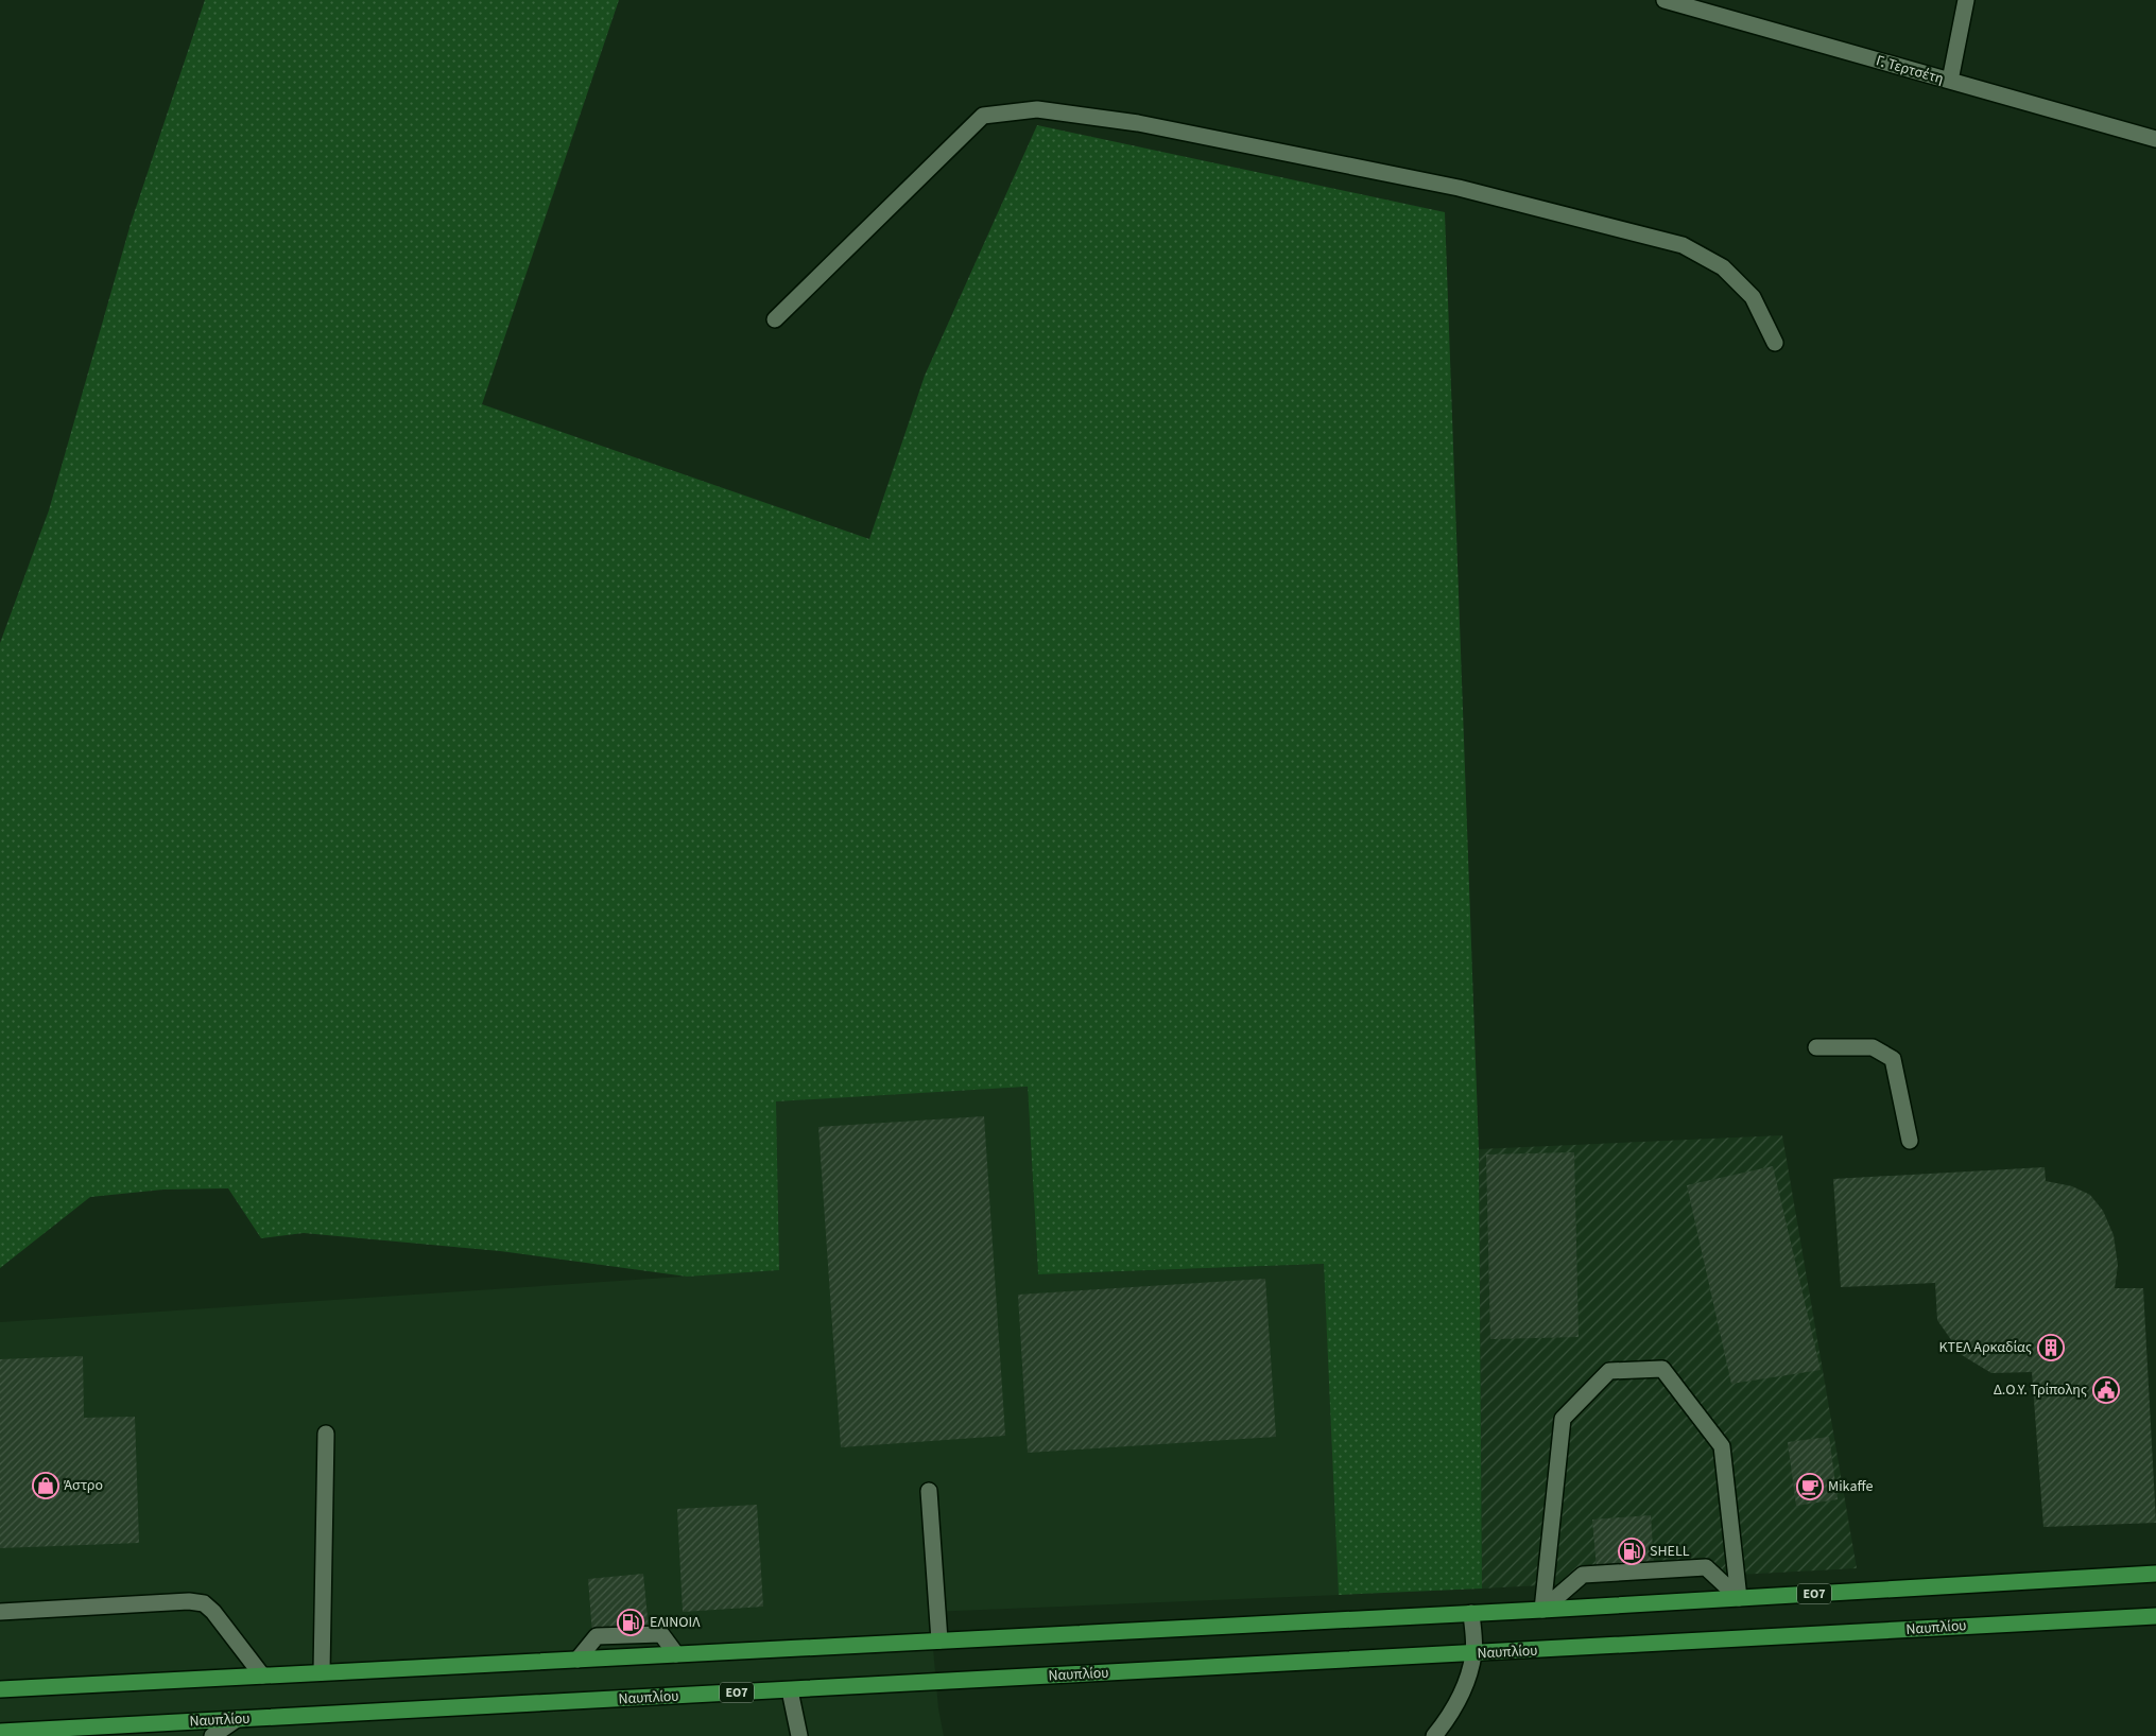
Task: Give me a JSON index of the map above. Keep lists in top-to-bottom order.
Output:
{
  "streets": {
    "main road": ["ΕΟ7", "Ναυπλίου"],
    "street": ["Γ. Τερτσέτη"]
  },
  "places": {
    "building": ["ΚΤΕΛ Αρκαδίας"],
    "public building": ["Δ.Ο.Υ. Τρίπολης"],
    "shop": ["Άστρο"],
    "cafe": ["Mikaffe"],
    "fuel station": ["SHELL", "ΕΛΙΝΟΙΛ"]
  }
}
